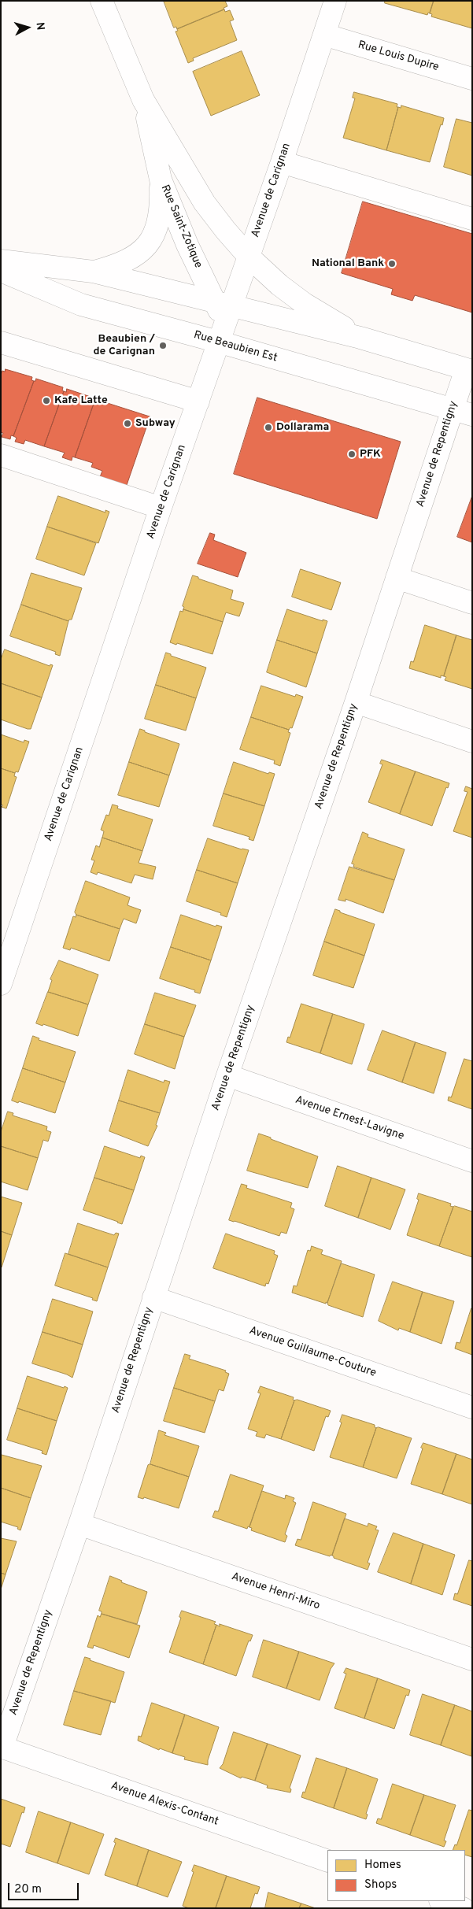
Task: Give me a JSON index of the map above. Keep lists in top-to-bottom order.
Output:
{
  "streets": {
    "street": [
      "Rue Louis Dupire",
      "Avenue de Carignan",
      "Rue Saint-Zotique",
      "Rue Beaubien Est",
      "Avenue de Repentigny",
      "Avenue Ernest-Lavigne",
      "Avenue Guillaume-Couture",
      "Avenue Henri-Miro",
      "Avenue Alexis-Contant"
    ]
  },
  "crossings": [
    ["Rue Louis Dupire", "Avenue de Carignan"],
    ["Avenue de Carignan", "Rue Saint-Zotique"],
    ["Avenue de Carignan", "Rue Beaubien Est"],
    ["Rue Saint-Zotique", "Rue Beaubien Est"],
    ["Rue Beaubien Est", "Avenue de Repentigny"],
    ["Avenue de Repentigny", "Avenue Ernest-Lavigne"],
    ["Avenue de Repentigny", "Avenue Guillaume-Couture"],
    ["Avenue de Repentigny", "Avenue Henri-Miro"],
    ["Avenue de Repentigny", "Avenue Alexis-Contant"]
  ],
  "places": [
    "National Bank",
    "Beaubien / de Carignan",
    "Kafe Latte",
    "Subway",
    "Dollarama",
    "PFK"
  ],
  "legend": ["Homes", "Shops"],
  "scale_bar": "20 m",
  "north": "right"
}
